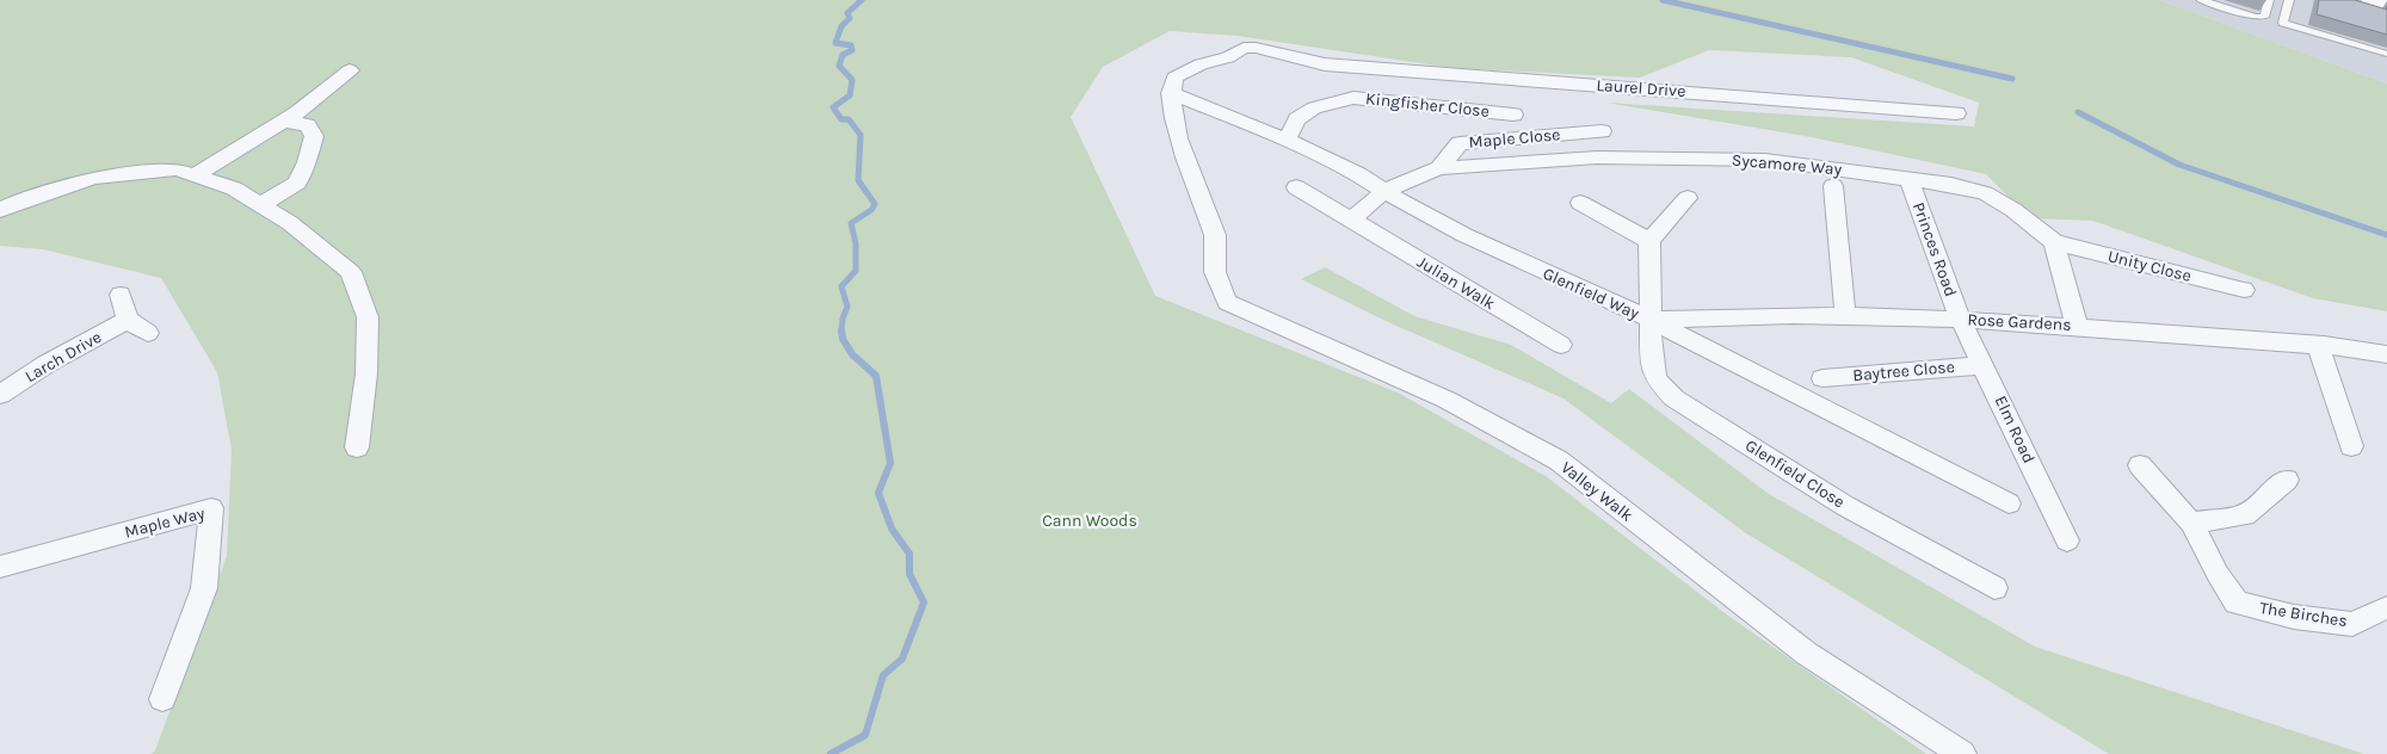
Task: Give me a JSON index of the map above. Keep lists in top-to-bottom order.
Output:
{
  "streets": {
    "street": [
      "Laurel Drive",
      "Kingfisher Close",
      "Maple Close",
      "Sycamore Way",
      "Princes Road",
      "Unity Close",
      "Julian Walk",
      "Glenfield Way",
      "Rose Gardens",
      "Larch Drive",
      "Baytree Close",
      "Elm Road",
      "Glenfield Close",
      "Valley Walk",
      "Maple Way",
      "The Birches"
    ]
  },
  "crossings": [
    ["Kingfisher Close", "Glenfield Way"],
    ["Maple Close", "Sycamore Way"],
    ["Sycamore Way", "Princes Road"],
    ["Sycamore Way", "Unity Close"],
    ["Sycamore Way", "Glenfield Way"],
    ["Princes Road", "Rose Gardens"],
    ["Princes Road", "Elm Road"],
    ["Glenfield Way", "Rose Gardens"],
    ["Glenfield Way", "Glenfield Close"],
    ["Rose Gardens", "Elm Road"],
    ["Rose Gardens", "Glenfield Close"],
    ["Baytree Close", "Elm Road"]
  ],
  "parks": ["Cann Woods"]
}
